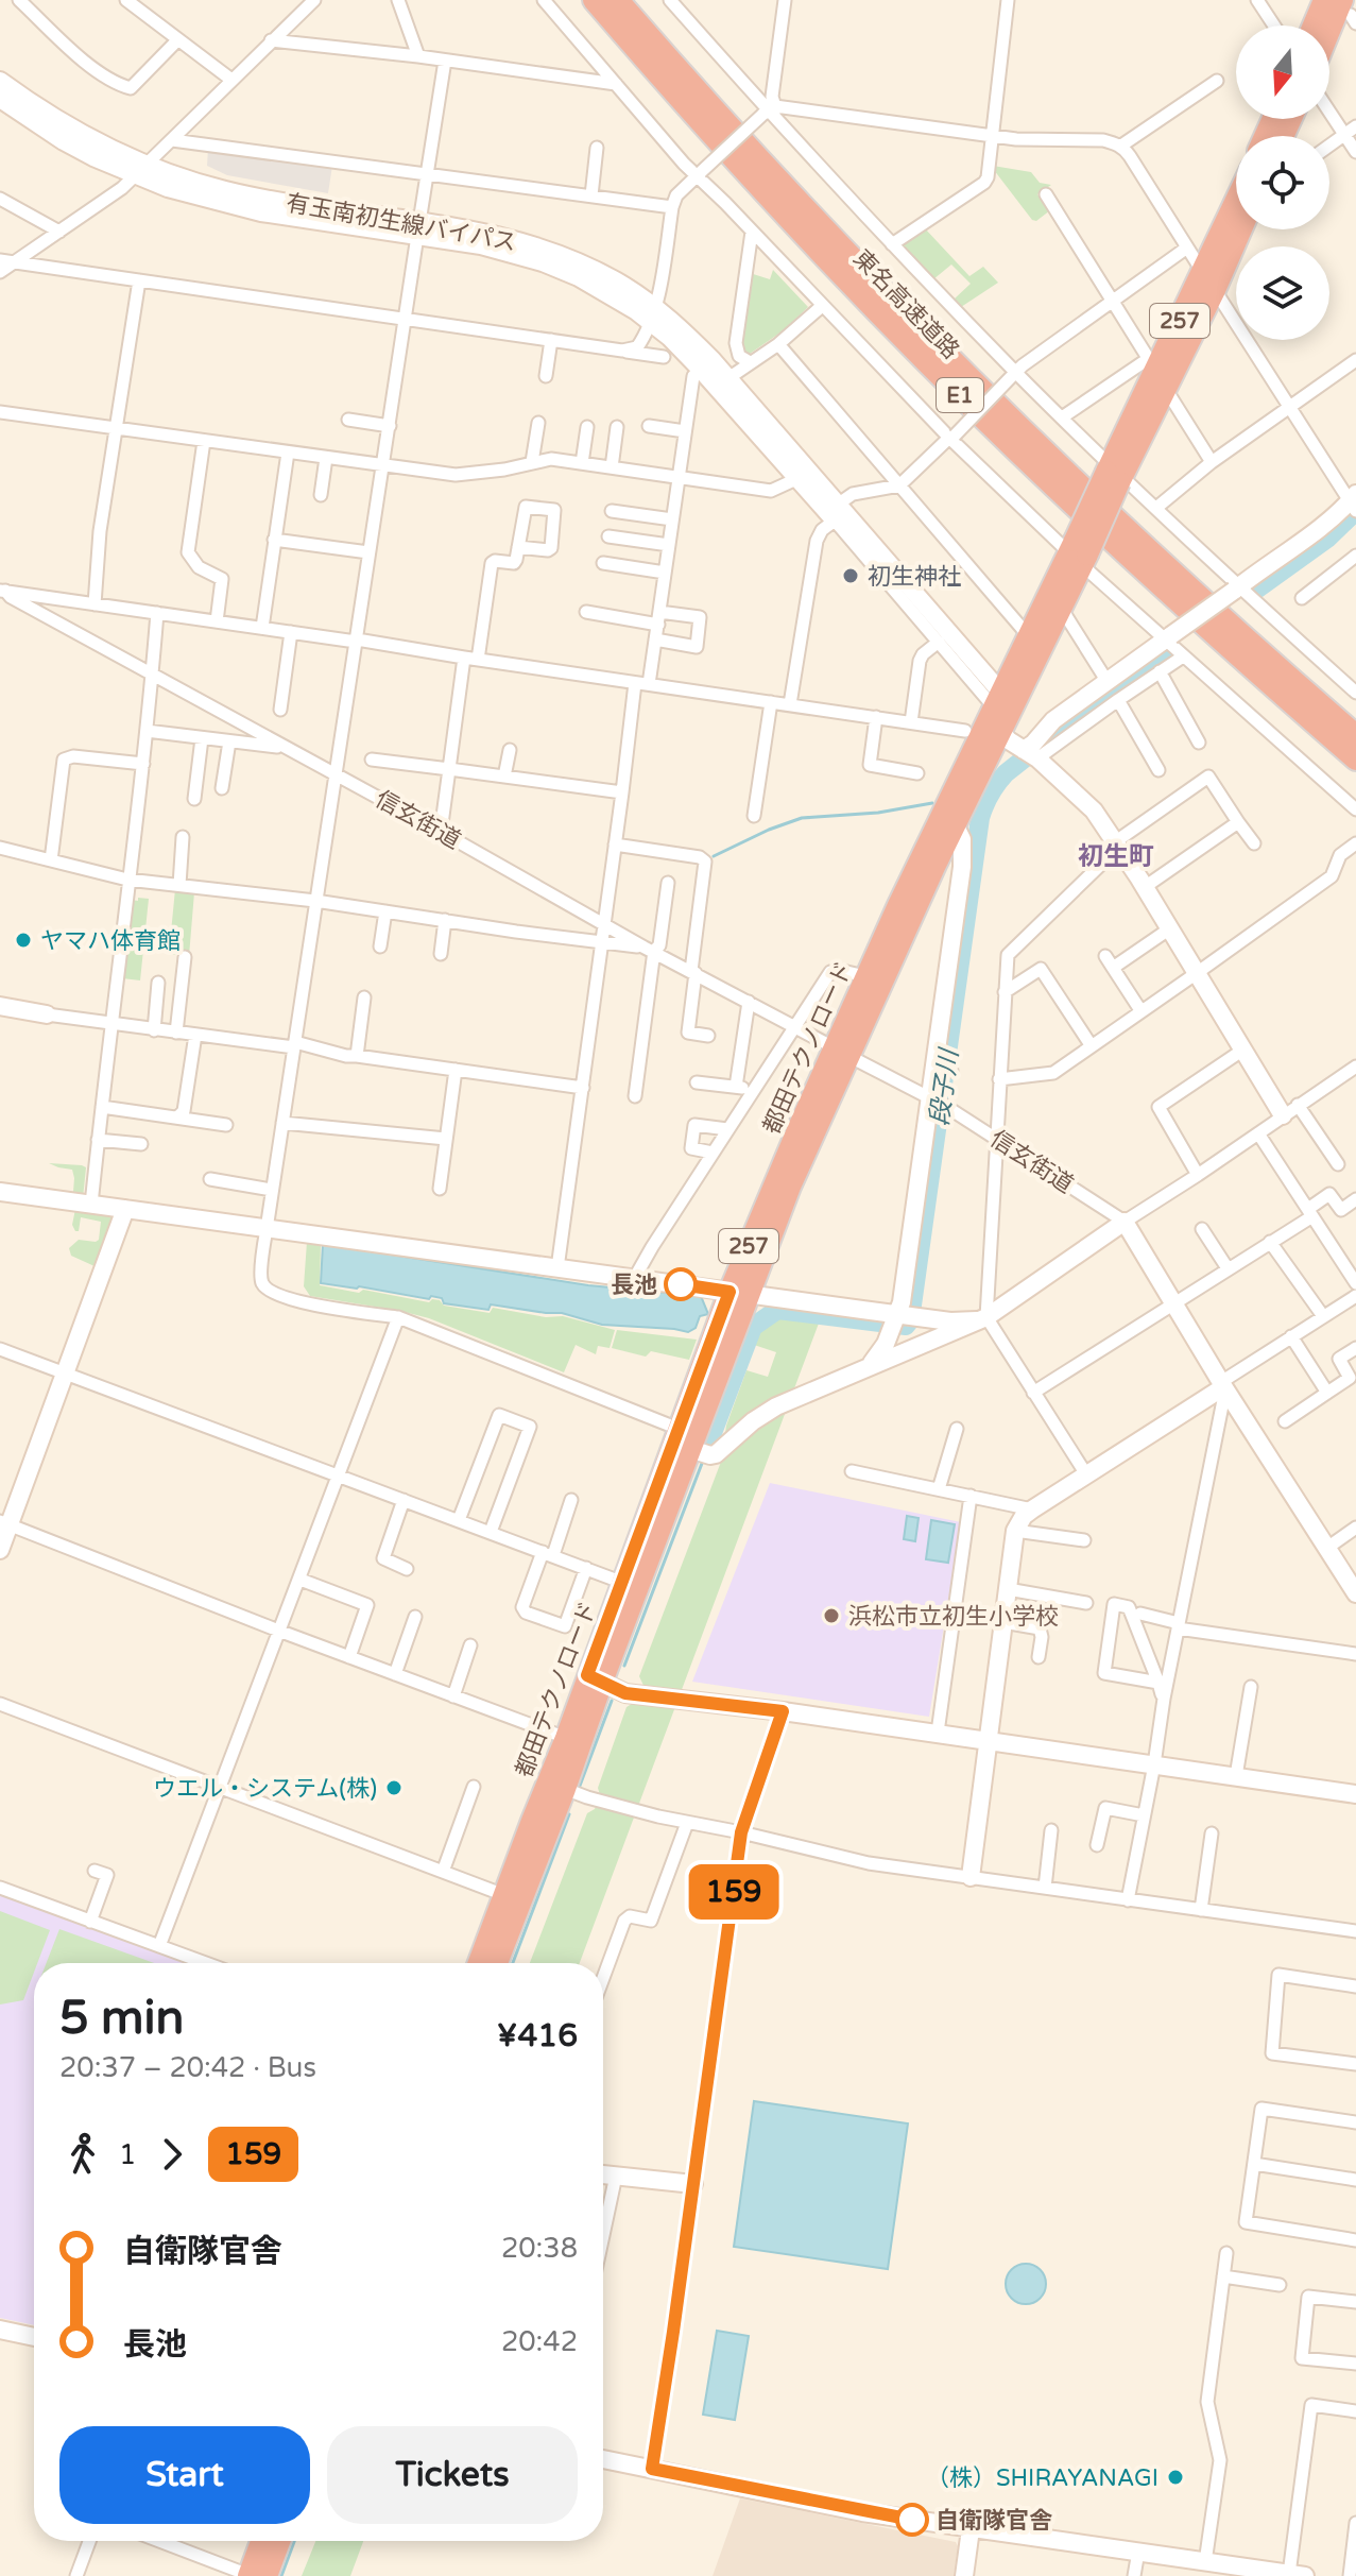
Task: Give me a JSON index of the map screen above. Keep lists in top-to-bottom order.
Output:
{
  "streets": {
    "highway": [
      "東名高速道路",
      "257",
      "E1",
      "都田テクノロード"
    ],
    "street": ["有玉南初生線バイパス", "信玄街道"]
  },
  "crossings": [
    ["有玉南初生線バイパス", "都田テクノロード"],
    ["信玄街道", "都田テクノロード"]
  ],
  "districts": ["初生町"],
  "water": ["段子川"],
  "places": [
    "初生神社",
    "ヤマハ体育館",
    "長池",
    "浜松市立初生小学校",
    "ウエル・システム(株)",
    "（株）SHIRAYANAGI",
    "自衛隊官舎"
  ],
  "lines": ["bus line 159"],
  "north": "bottom",
  "page": {
    "on_map": "159",
    "heading": ["5 min", "20:37 – 20:42 · Bus", "¥416"],
    "legs": ["1", "159"],
    "list": [
      {
        "name": "自衛隊官舎",
        "value": "20:38"
      },
      {
        "name": "長池",
        "value": "20:42"
      }
    ],
    "buttons": ["Start", "Tickets"]
  }
}
